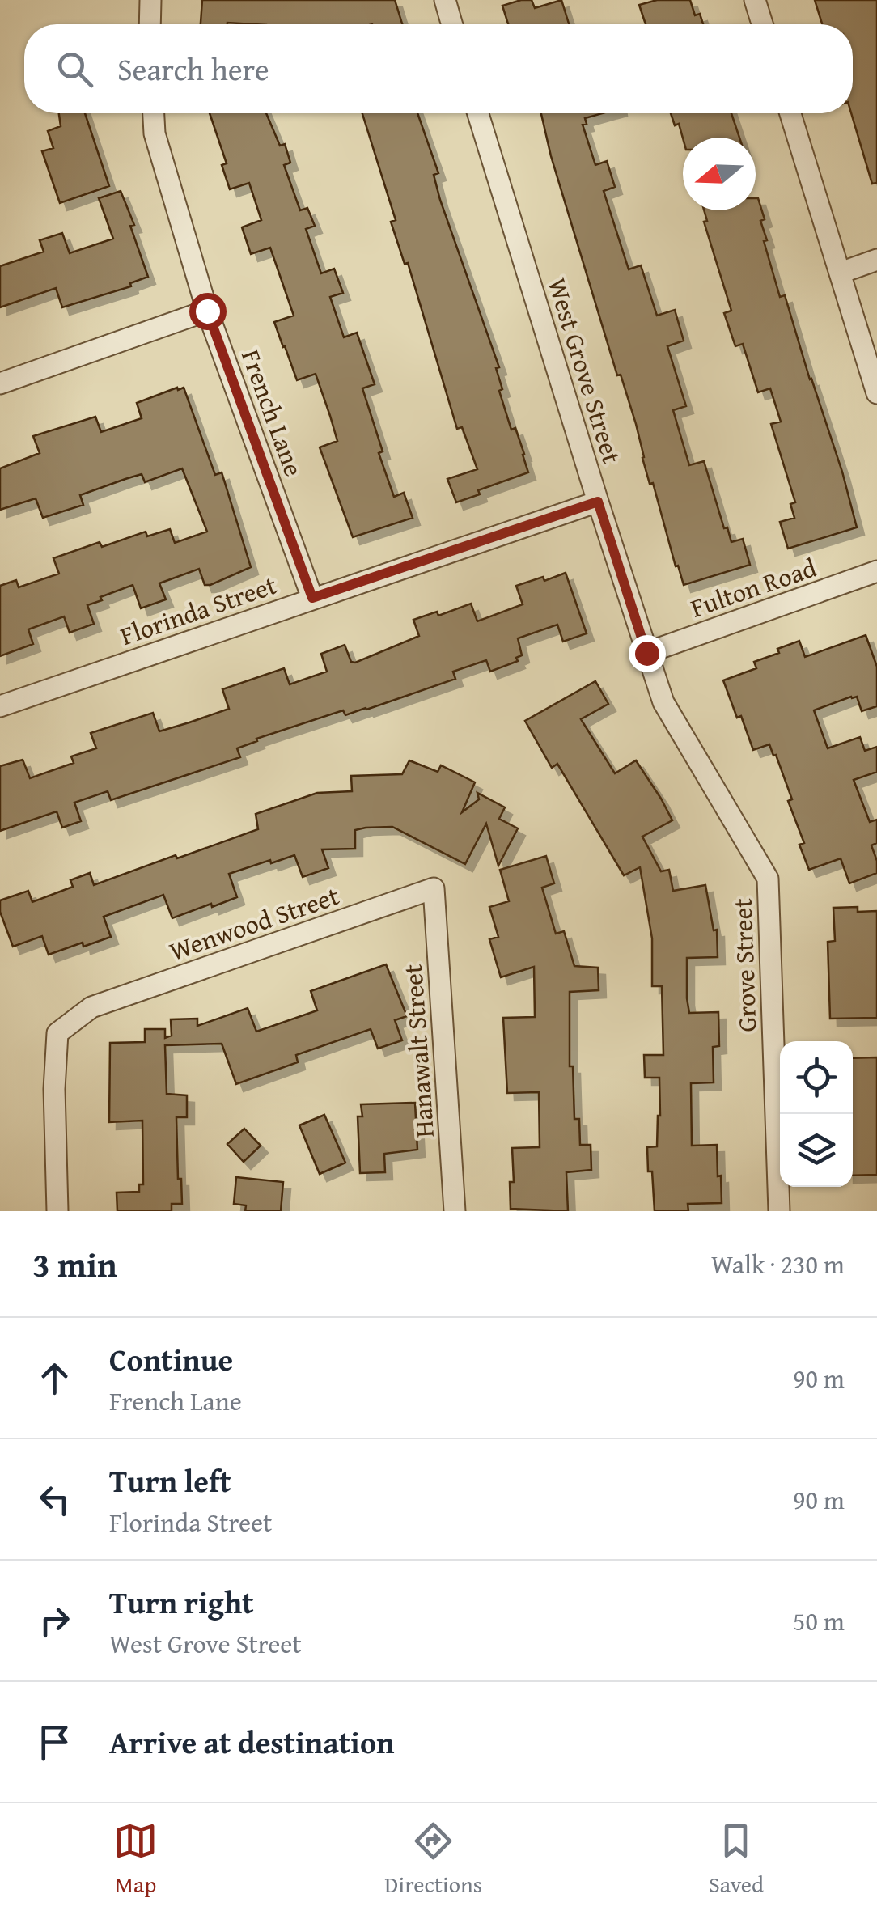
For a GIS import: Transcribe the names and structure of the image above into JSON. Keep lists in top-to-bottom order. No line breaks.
{"streets":{"street":["West Grove Street","French Lane","Fulton Road","Florinda Street","Wenwood Street","Grove Street","Hanawalt Street"]},"crossings":[["West Grove Street","Fulton Road"],["West Grove Street","Florinda Street"],["West Grove Street","Grove Street"],["French Lane","Florinda Street"],["Fulton Road","Grove Street"],["Wenwood Street","Hanawalt Street"]],"north":"left","page":{"search":"Search here","heading":["3 min","Walk · 230 m"],"list":[["Continue","French Lane","90 m"],["Turn left","Florinda Street","90 m"],["Turn right","West Grove Street","50 m"],"Arrive at destination"],"nav":["Map","Directions","Saved"]}}
